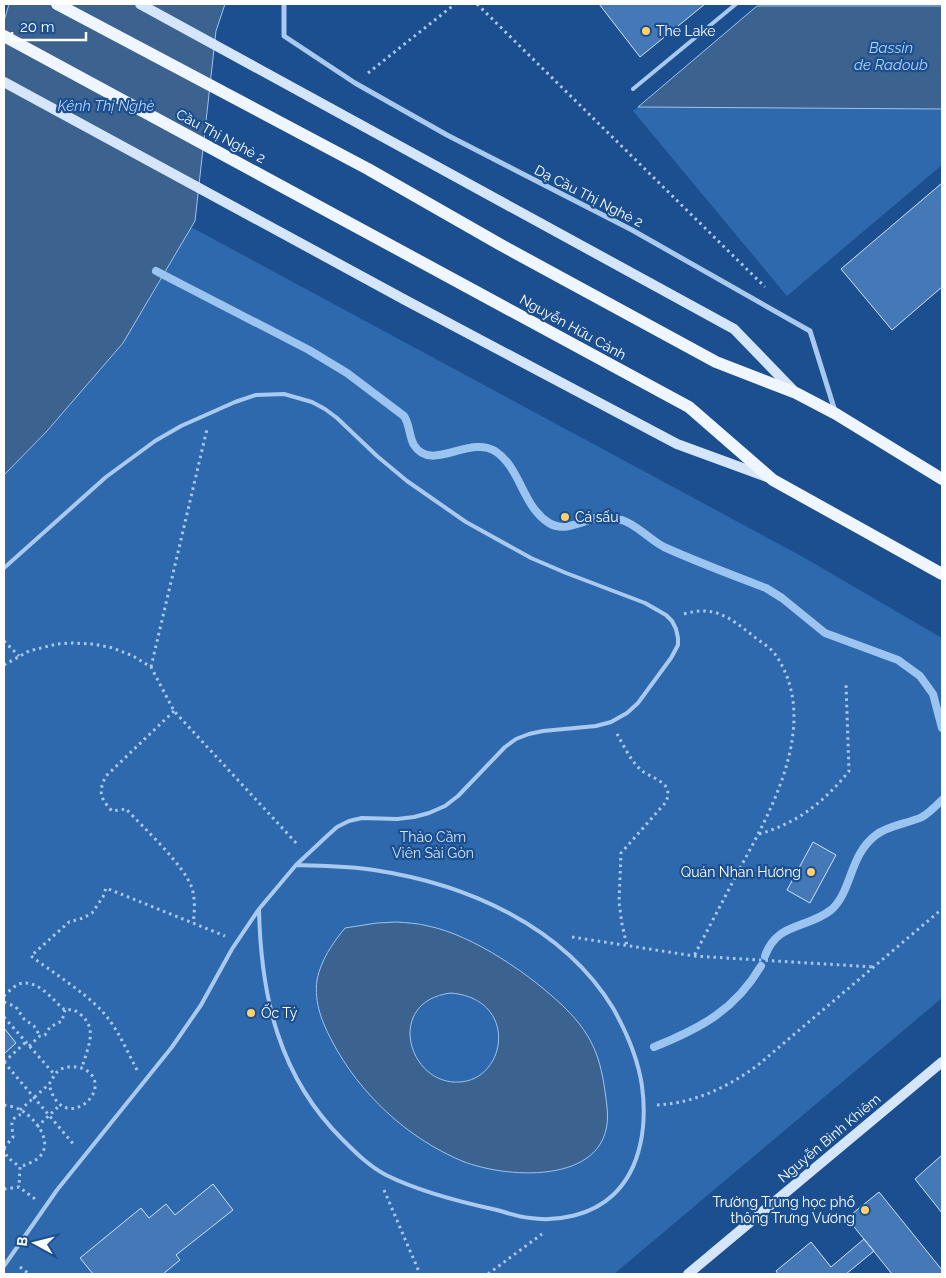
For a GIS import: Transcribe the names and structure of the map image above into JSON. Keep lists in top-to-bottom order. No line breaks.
{"streets":{"main road":["Cầu Thị Nghè 2","Nguyễn Hữu Cảnh","Nguyễn Bỉnh Khiêm"],"street":["Dạ Cầu Thị Nghè 2"]},"crossings":[["Cầu Thị Nghè 2","Nguyễn Hữu Cảnh"]],"water":["Bassin de Radoub","Kênh Thị Nghè"],"parks":["Thảo Cầm Viên Sài Gòn"],"places":["The Lake","Cá sấu","Quán Nhan Hương","Ốc Tý","Trường Trung học phổ thông Trưng Vương"],"scale_bar":"20 m","north":"left"}
